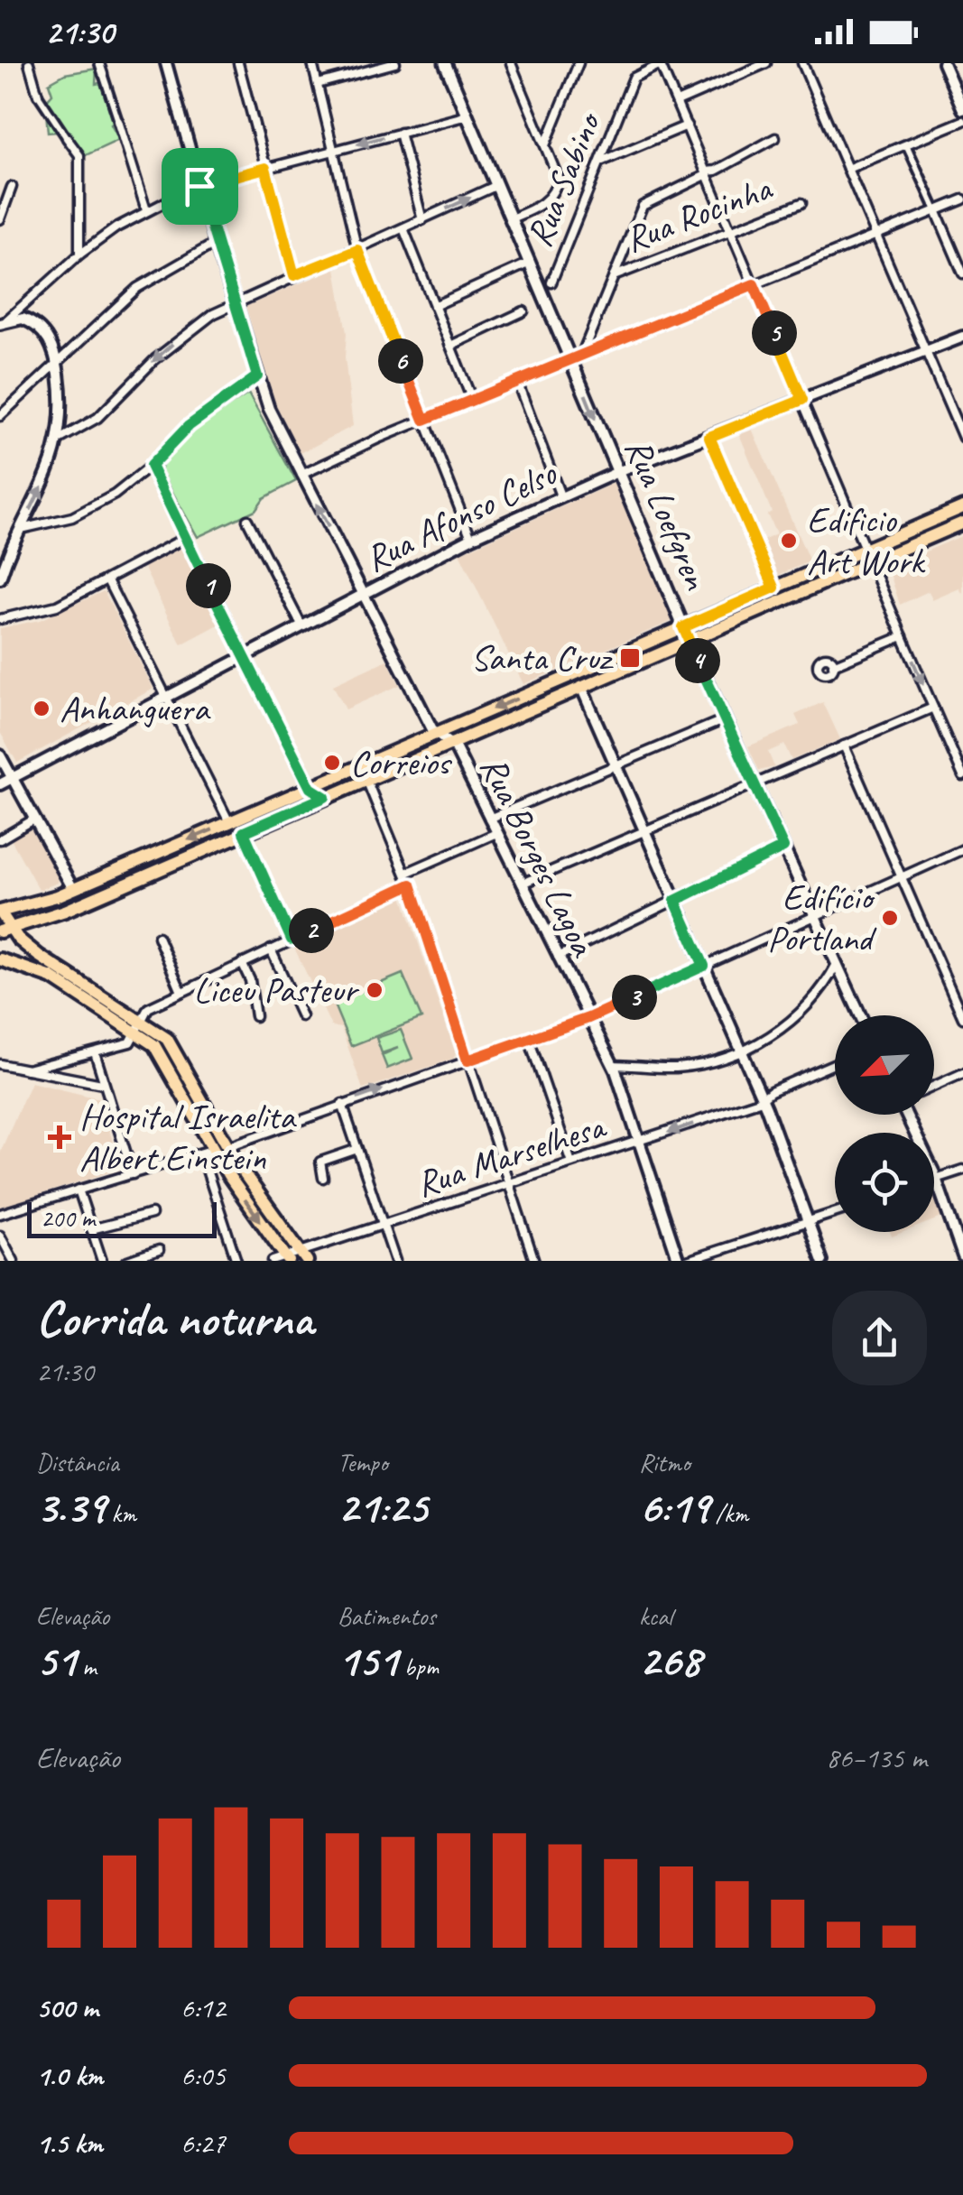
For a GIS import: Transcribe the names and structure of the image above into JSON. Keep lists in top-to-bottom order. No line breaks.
{"streets":{"main road":["Rua Loefgren"],"street":["Rua Sabino","Rua Rocinha","Rua Afonso Celso","Rua Borges Lagoa","Rua Marselhesa"]},"crossings":[["Rua Loefgren","Rua Afonso Celso"],["Rua Borges Lagoa","Rua Marselhesa"]],"places":{"other":["Edificio Art Work","Anhanguera","Correios","Edifício Portland","Liceu Pasteur"],"transit":["Santa Cruz"],"health":["Hospital Israelita Albert Einstein"]},"scale_bar":"200 m","north":"bottom left","page":{"status":"21:30","pins":["5","6","1","4","2","3"],"scale":"200 m","heading":["Corrida noturna","21:30"],"stats":[["Distância","3.39 km"],["Tempo","21:25"],["Ritmo","6:19 /km"],["Elevação","51 m"],["Batimentos","151 bpm"],["kcal","268"]],"chart":["Elevação","86–135 m"],"list":[{"name":"500 m","note":"6:12"},{"name":"1.0 km","note":"6:05"},{"name":"1.5 km","note":"6:27"}]}}
